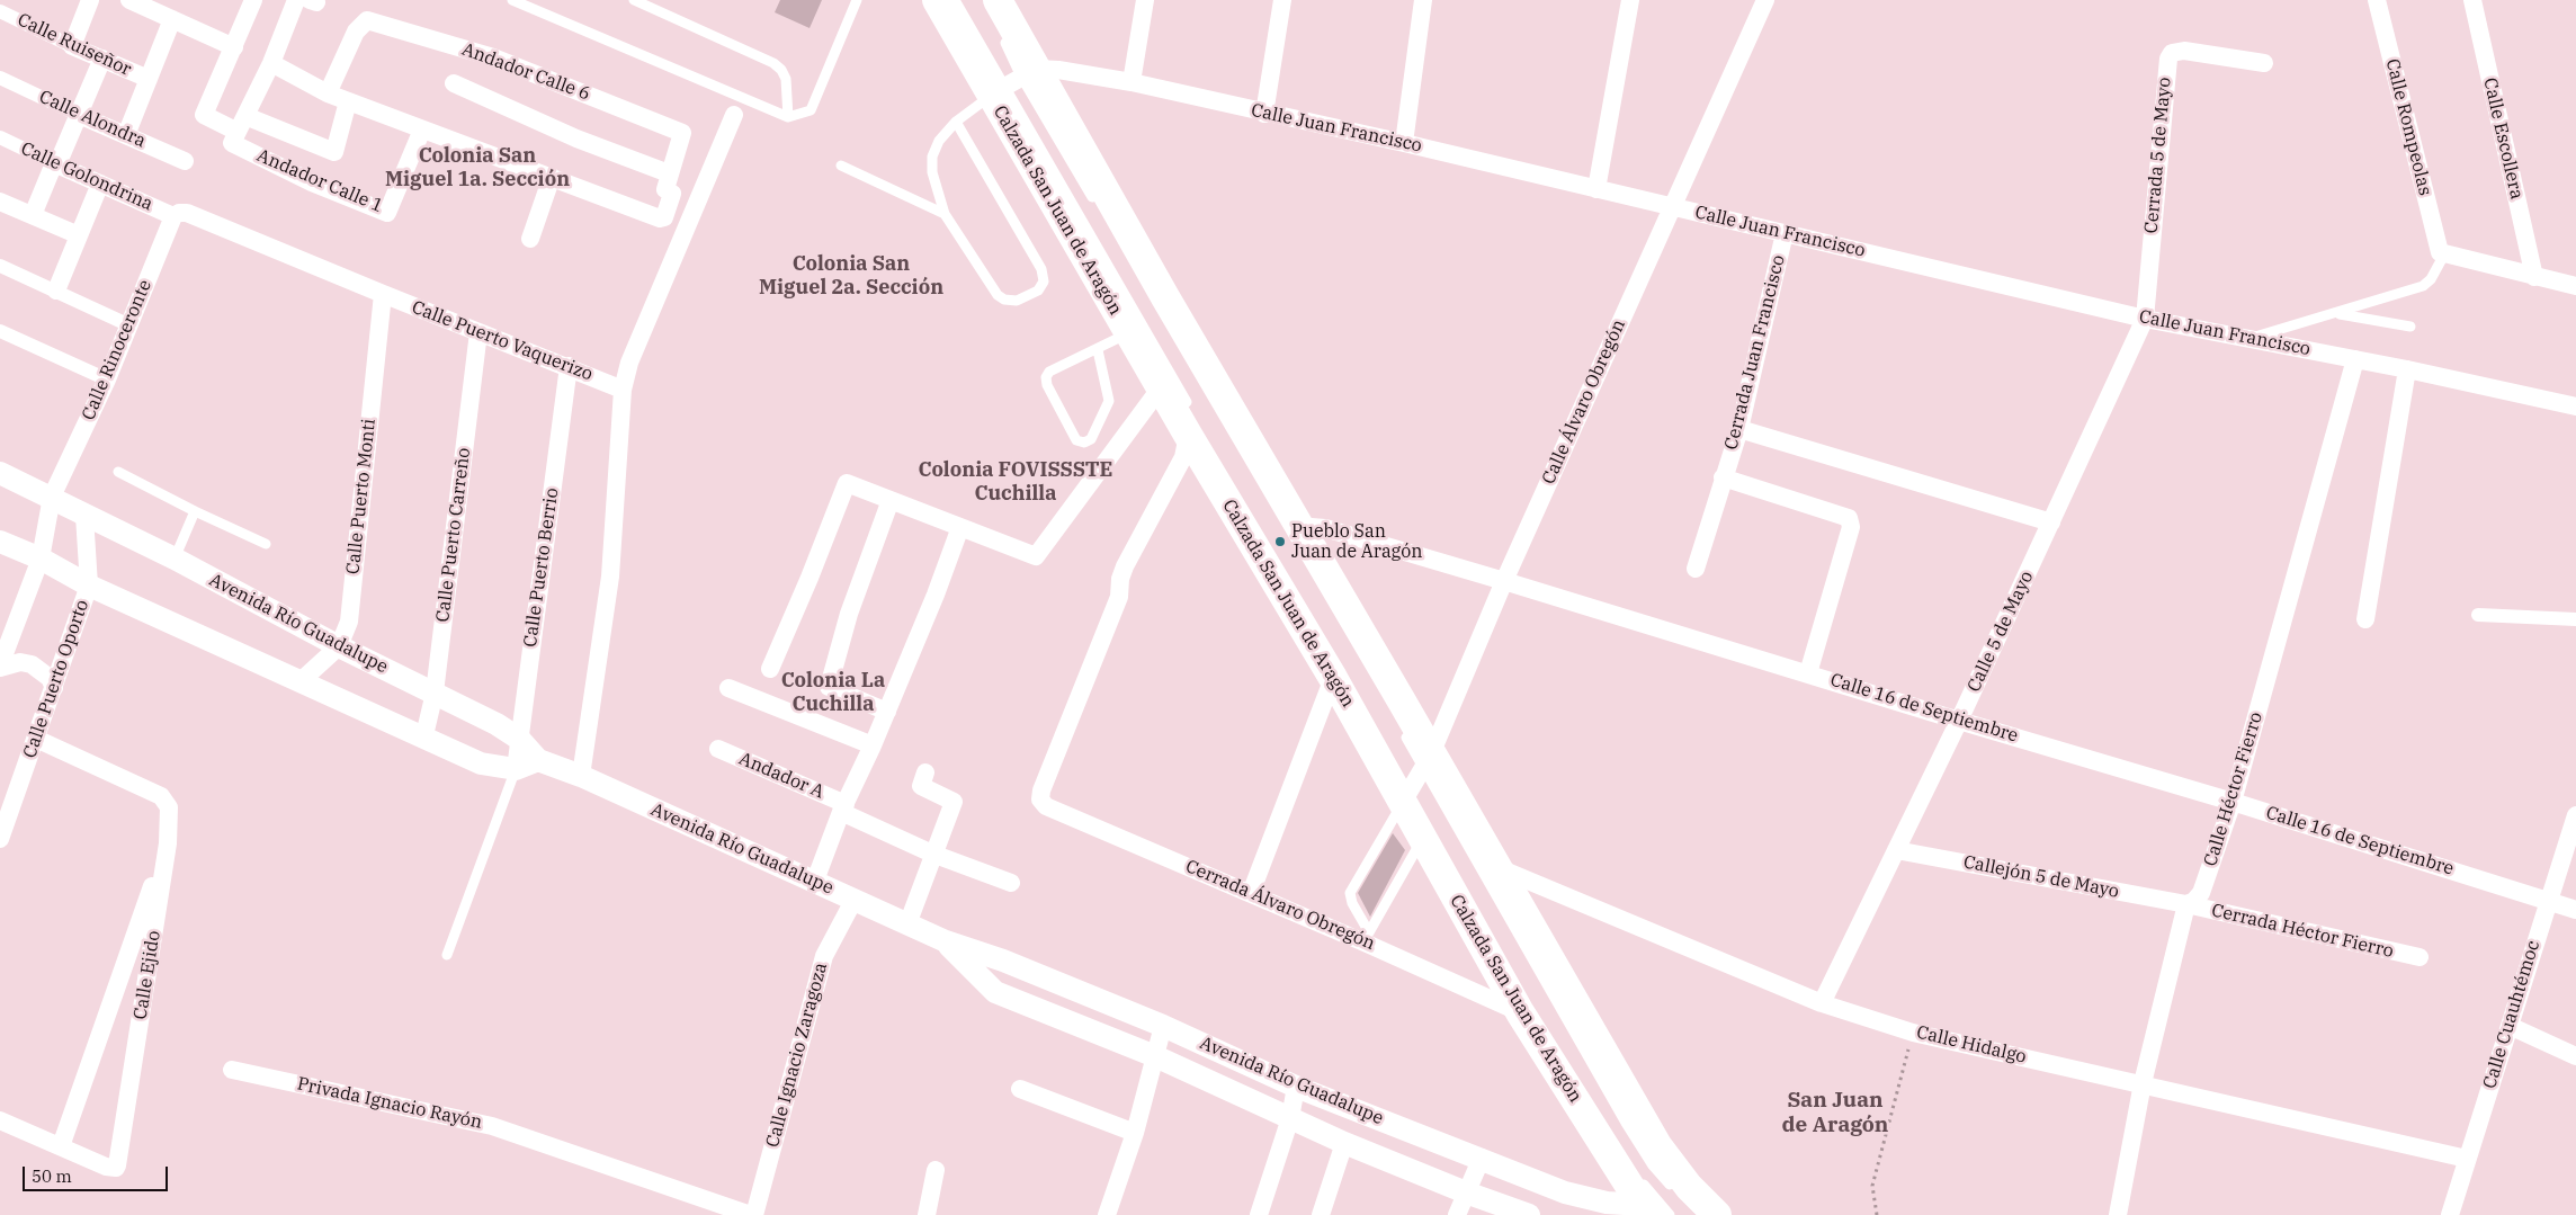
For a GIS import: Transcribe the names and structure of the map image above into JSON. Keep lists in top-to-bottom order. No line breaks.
{"streets":{"main road":["Calzada San Juan de Aragón"],"street":["Calle Ruiseñor","Andador Calle 6","Calle Alondra","Calle Rompeolas","Calle Juan Francisco","Calle Escollera","Cerrada 5 de Mayo","Calle Golondrina","Andador Calle 1","Calle Puerto Vaquerizo","Calle Rinoceronte","Cerrada Juan Francisco","Calle Álvaro Obregón","Calle Puerto Monti","Calle Puerto Carreño","Calle Puerto Berrio","Avenida Río Guadalupe","Calle 5 de Mayo","Calle Puerto Oporto","Calle 16 de Septiembre","Andador A","Calle Héctor Fierro","Callejón 5 de Mayo","Cerrada Álvaro Obregón","Cerrada Héctor Fierro","Calle Ejido","Calle Cuauhtémoc","Calle Hidalgo","Calle Ignacio Zaragoza","Privada Ignacio Rayón"]},"crossings":[["Calle Juan Francisco","Cerrada 5 de Mayo"],["Calle Juan Francisco","Cerrada Juan Francisco"],["Calle Juan Francisco","Calle Álvaro Obregón"],["Calle Juan Francisco","Calle 5 de Mayo"],["Calle Juan Francisco","Calle Héctor Fierro"],["Cerrada 5 de Mayo","Calle 5 de Mayo"],["Calle Golondrina","Calle Puerto Vaquerizo"],["Calle Golondrina","Calle Rinoceronte"],["Calle Golondrina","Calle Puerto Monti"],["Calzada San Juan de Aragón","Calle Álvaro Obregón"],["Calzada San Juan de Aragón","Avenida Río Guadalupe"],["Calzada San Juan de Aragón","Cerrada Álvaro Obregón"],["Calle Puerto Vaquerizo","Calle Puerto Monti"],["Calle Puerto Vaquerizo","Calle Puerto Carreño"],["Calle Puerto Vaquerizo","Calle Puerto Berrio"],["Calle Rinoceronte","Avenida Río Guadalupe"],["Calle Álvaro Obregón","Calle 16 de Septiembre"],["Calle Puerto Monti","Avenida Río Guadalupe"],["Calle Puerto Carreño","Avenida Río Guadalupe"],["Calle Puerto Berrio","Avenida Río Guadalupe"],["Avenida Río Guadalupe","Calle Puerto Oporto"],["Avenida Río Guadalupe","Calle Ignacio Zaragoza"],["Calle 5 de Mayo","Calle 16 de Septiembre"],["Calle 5 de Mayo","Callejón 5 de Mayo"],["Calle 5 de Mayo","Calle Hidalgo"],["Calle Puerto Oporto","Calle Ejido"],["Calle 16 de Septiembre","Calle Héctor Fierro"],["Calle 16 de Septiembre","Calle Cuauhtémoc"],["Calle Héctor Fierro","Callejón 5 de Mayo"],["Calle Héctor Fierro","Cerrada Héctor Fierro"],["Callejón 5 de Mayo","Cerrada Héctor Fierro"],["Calle Cuauhtémoc","Calle Hidalgo"],["Calle Ignacio Zaragoza","Privada Ignacio Rayón"]],"districts":["Colonia San Miguel 1a. Sección","Colonia San Miguel 2a. Sección","Colonia FOVISSSTE Cuchilla","Colonia La Cuchilla","San Juan de Aragón"],"places":["Pueblo San Juan de Aragón"],"scale_bar":"50 m"}
